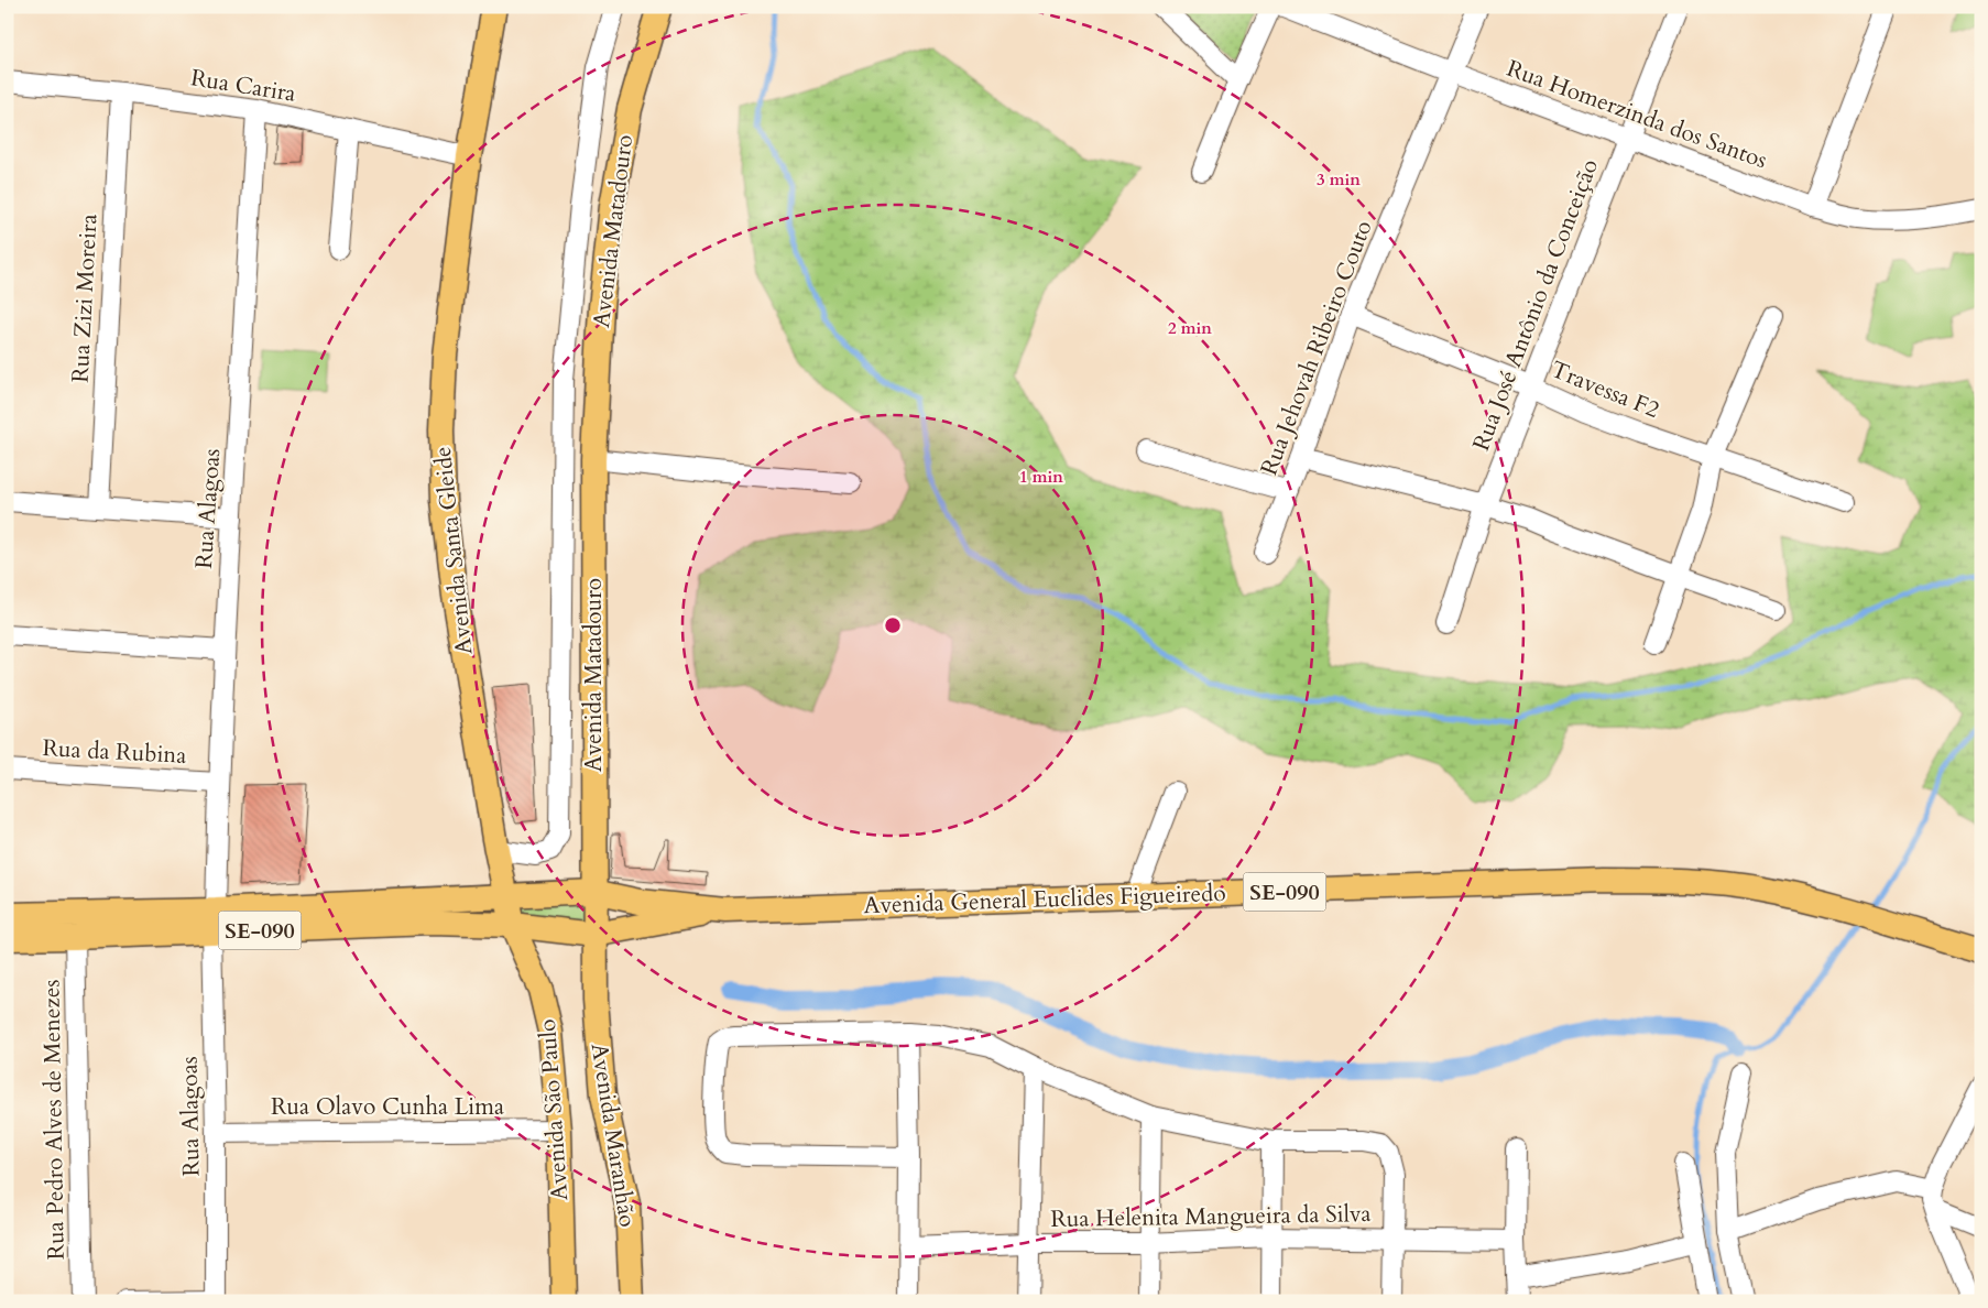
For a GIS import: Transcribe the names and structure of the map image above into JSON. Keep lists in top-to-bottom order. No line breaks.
{"streets":{"main road":["Avenida Matadouro","Avenida Santa Gleide","SE-090","Avenida General Euclides Figueiredo","Avenida São Paulo","Avenida Maranhão"],"street":["Rua Carira","Rua Homerzinda dos Santos","Rua Zizi Moreira","Rua José Antônio da Conceição","Rua Jehovah Ribeiro Couto","Travessa F2","Rua Alagoas","Rua da Rubina","Rua Olavo Cunha Lima","Rua Pedro Alves de Menezes","Rua Helenita Mangueira da Silva"]},"crossings":[["Rua Carira","Rua Zizi Moreira"],["Rua Carira","Rua Alagoas"],["Rua Carira","Avenida Santa Gleide"],["Rua Homerzinda dos Santos","Rua José Antônio da Conceição"],["Rua Homerzinda dos Santos","Rua Jehovah Ribeiro Couto"],["Avenida Matadouro","SE-090"],["Avenida Matadouro","Avenida General Euclides Figueiredo"],["Avenida Matadouro","Avenida Maranhão"],["Rua José Antônio da Conceição","Travessa F2"],["Rua Jehovah Ribeiro Couto","Travessa F2"],["Rua Alagoas","Rua da Rubina"],["Rua Alagoas","SE-090"],["Rua Alagoas","Rua Olavo Cunha Lima"],["Avenida Santa Gleide","SE-090"],["Avenida Santa Gleide","Avenida São Paulo"],["SE-090","Avenida General Euclides Figueiredo"],["SE-090","Avenida São Paulo"],["SE-090","Rua Pedro Alves de Menezes"],["SE-090","Avenida Maranhão"],["Avenida General Euclides Figueiredo","Avenida Maranhão"],["Rua Olavo Cunha Lima","Avenida São Paulo"]],"rings":["3 min","2 min","1 min"]}
